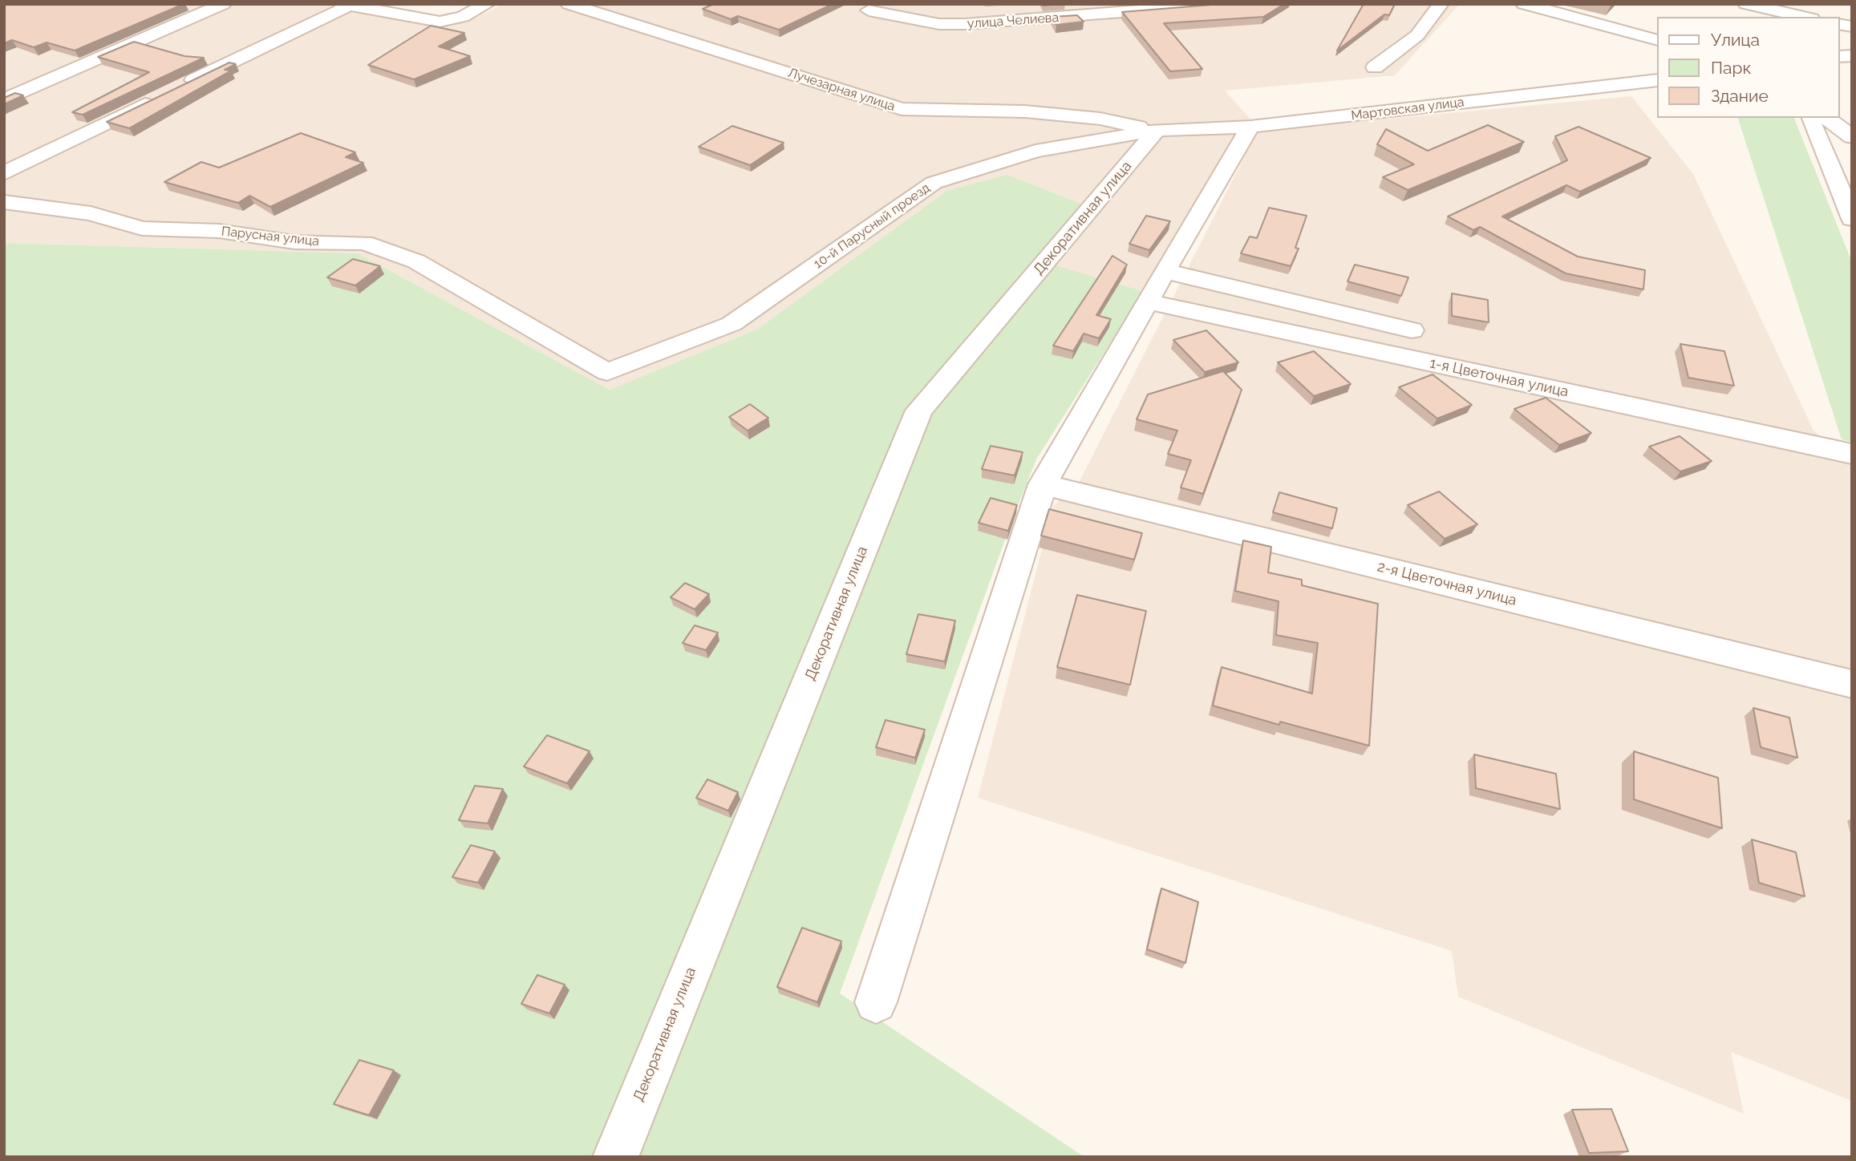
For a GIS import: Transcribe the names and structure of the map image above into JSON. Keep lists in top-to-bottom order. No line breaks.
{"streets":{"street":["улица Челиева","Лучезарная улица","Мартовская улица","Декоративная улица","10-й Парусный проезд","Парусная улица","1-я Цветочная улица","2-я Цветочная улица"]},"crossings":[["Лучезарная улица","Мартовская улица"],["Лучезарная улица","Декоративная улица"],["Лучезарная улица","10-й Парусный проезд"],["Мартовская улица","Декоративная улица"],["Мартовская улица","10-й Парусный проезд"],["Декоративная улица","10-й Парусный проезд"],["10-й Парусный проезд","Парусная улица"]],"legend":["Улица","Парк","Здание"]}
